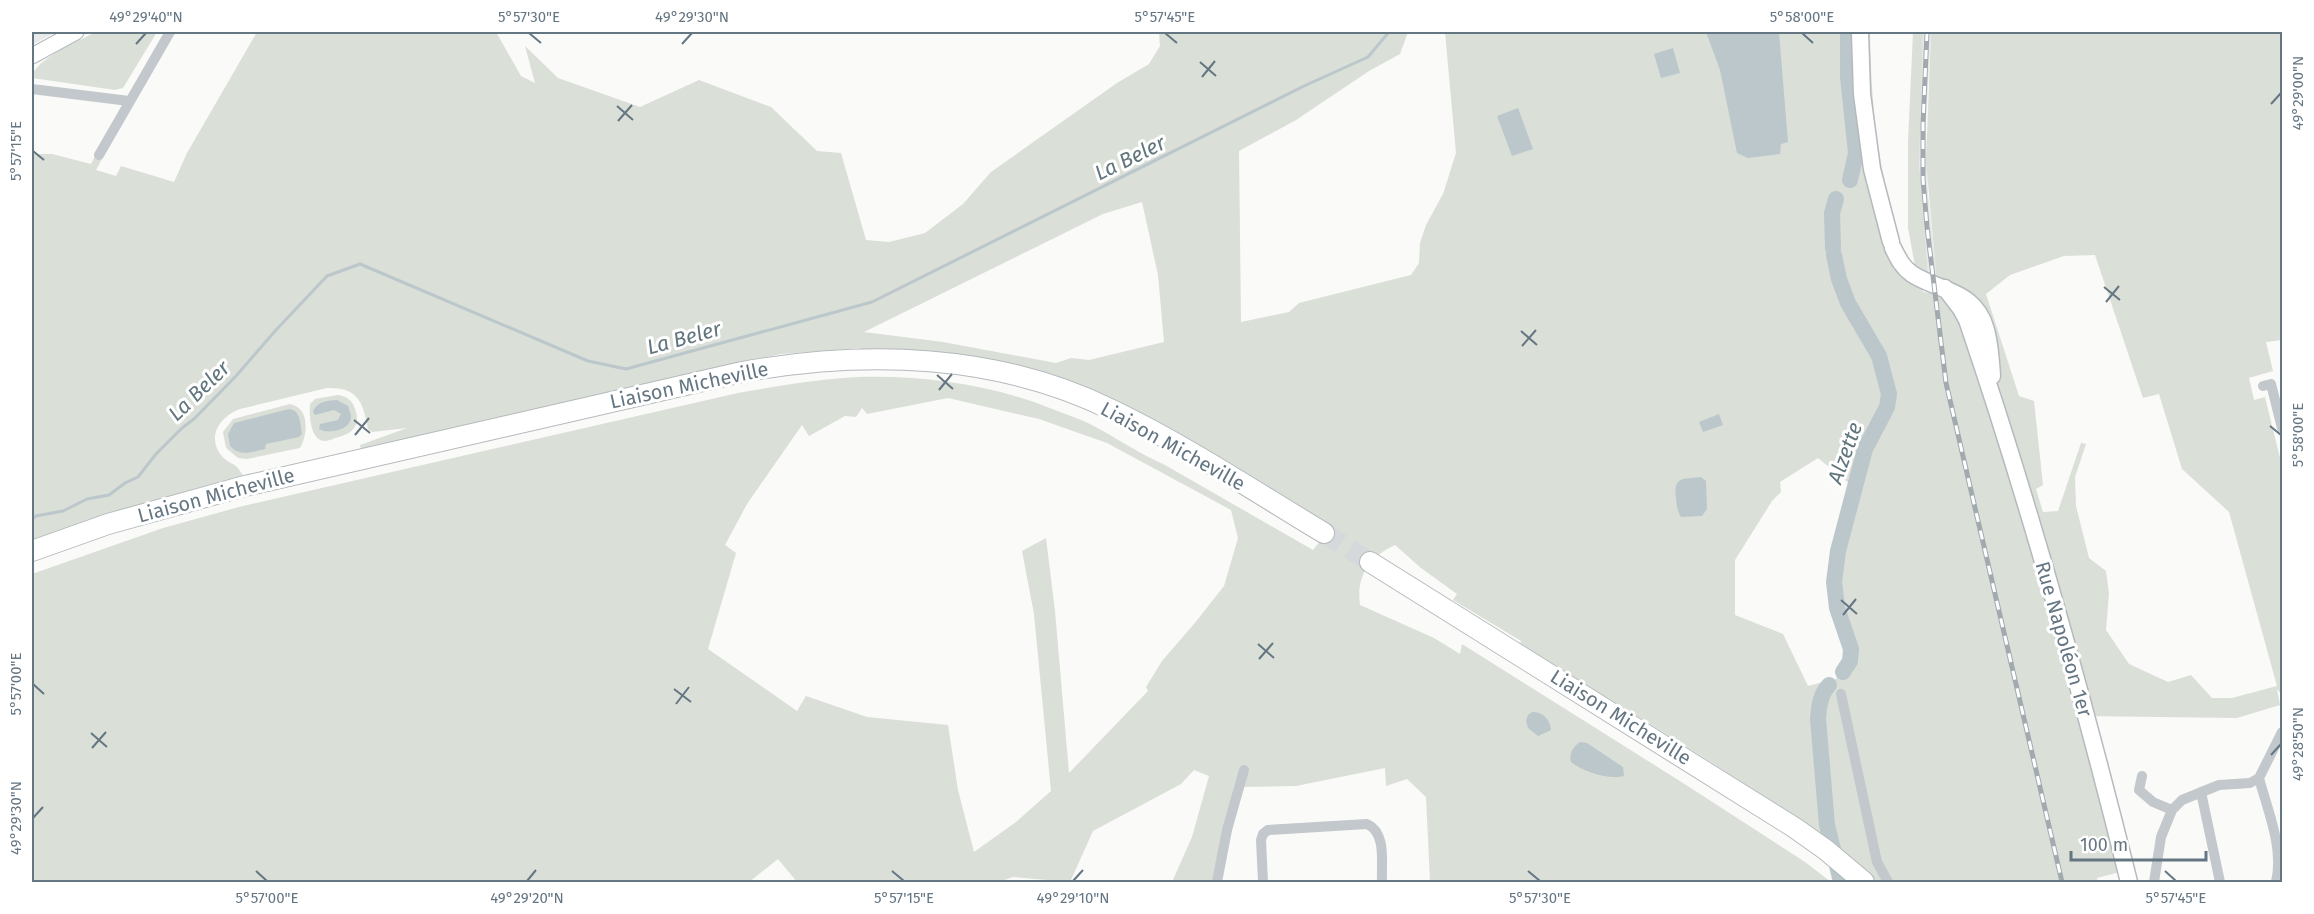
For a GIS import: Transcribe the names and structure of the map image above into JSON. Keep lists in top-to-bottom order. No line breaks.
{"streets":{"highway":["Liaison Micheville"],"main road":["Rue Napoléon 1er"]},"water":["La Beler","Alzette"],"scale_bar":"100 m","coordinates":["49°29'40\"N","5°57'30\"E","49°29'30\"N","5°57'45\"E","5°58'00\"E","49°29'00\"N","5°57'15\"E","5°57'00\"E","49°28'50\"N","49°29'20\"N","49°29'10\"N"]}
